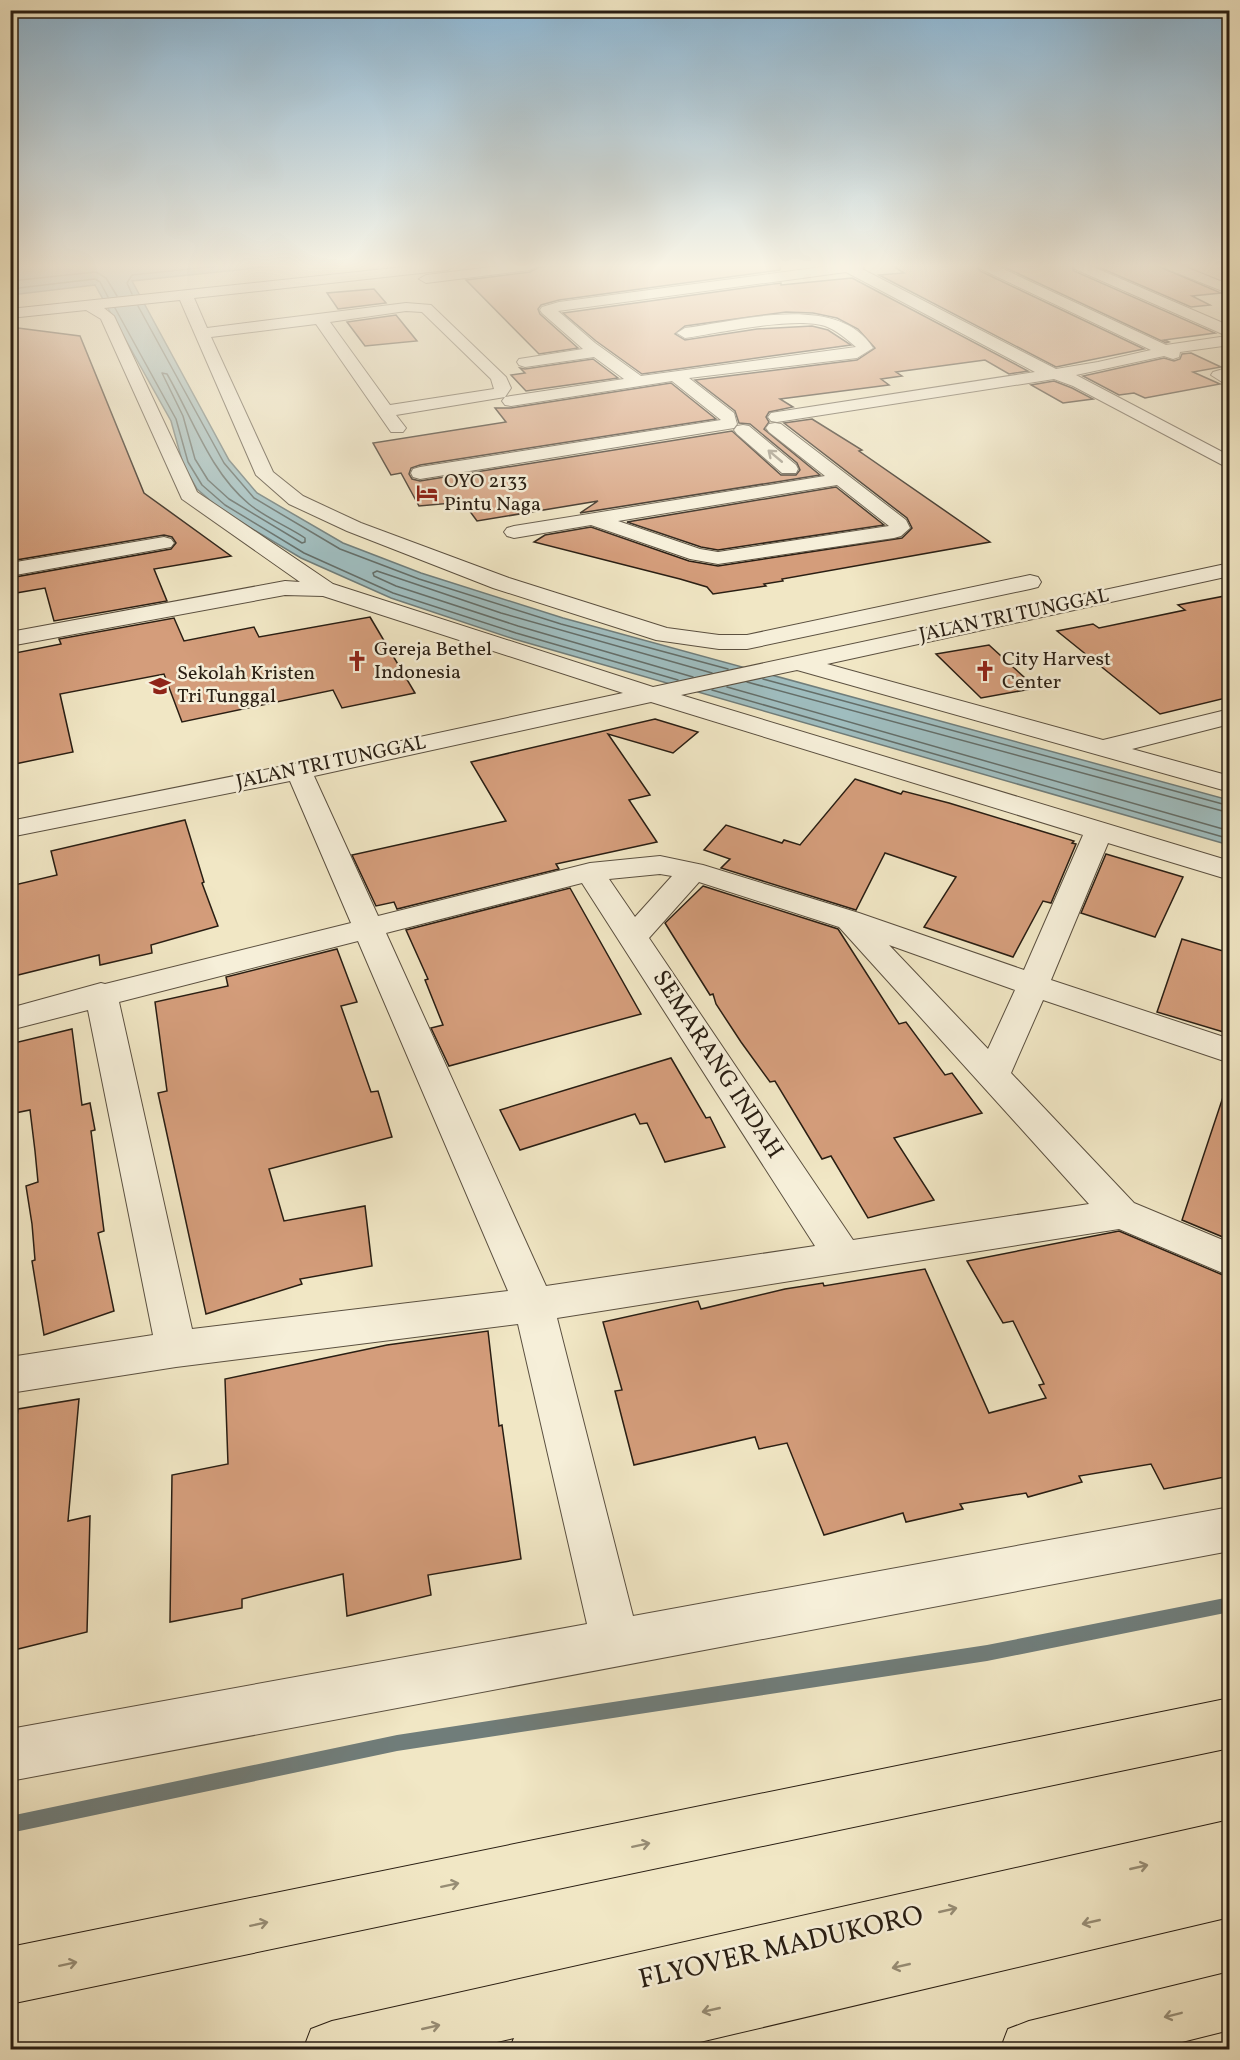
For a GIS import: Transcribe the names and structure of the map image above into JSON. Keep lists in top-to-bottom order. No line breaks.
{"streets":{"highway":["FLYOVER MADUKORO"],"street":["JALAN TRI TUNGGAL","SEMARANG INDAH"]},"places":{"hotel":["OYO 2133 Pintu Naga"],"church":["Gereja Bethel Indonesia","City Harvest Center"],"school or university":["Sekolah Kristen Tri Tunggal"]}}
